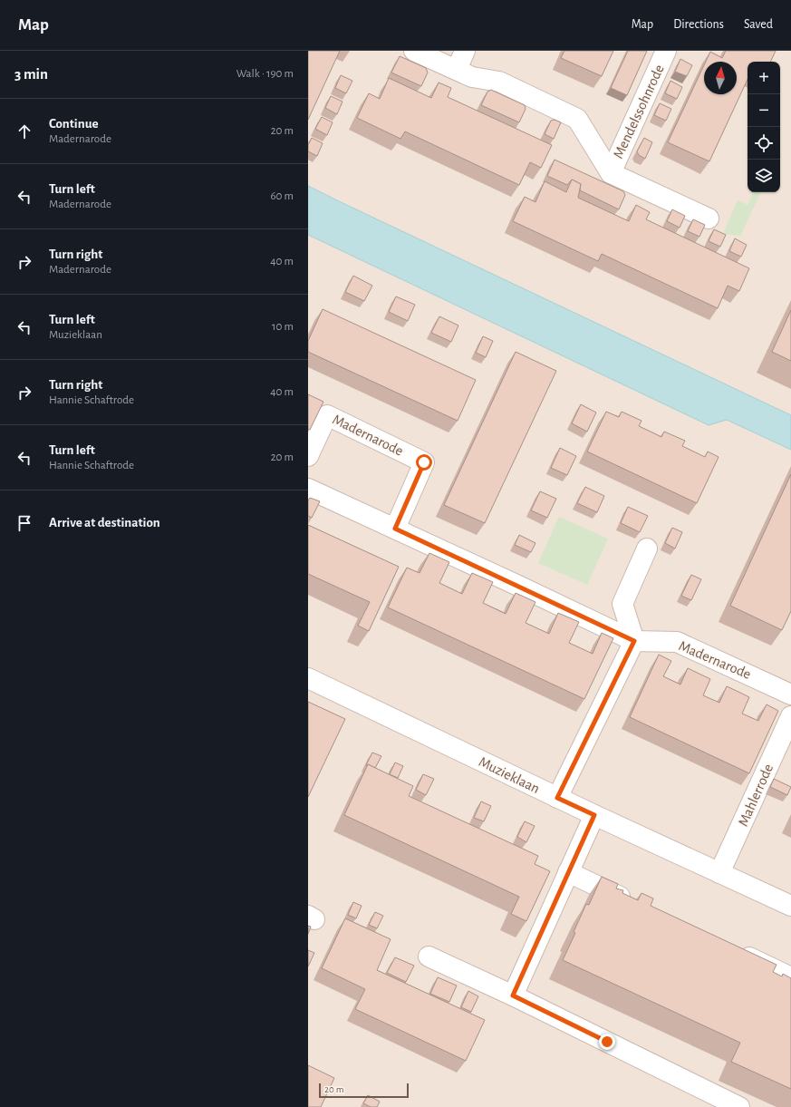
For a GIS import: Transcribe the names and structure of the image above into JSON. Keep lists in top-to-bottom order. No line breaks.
{"streets":{"street":["Mendelssohnrode","Madernarode","Muzieklaan","Mahlerrode"]},"crossings":[["Muzieklaan","Mahlerrode"]],"scale_bar":"20 m","north":"top","page":{"header":"Map","nav":["Map","Directions","Saved"],"heading":["3 min","Walk · 190 m"],"map_buttons":["+","−"],"list":[["Continue","Madernarode","20 m"],["Turn left","Madernarode","60 m"],["Turn right","Madernarode","40 m"],["Turn left","Muzieklaan","10 m"],["Turn right","Hannie Schaftrode","40 m"],["Turn left","Hannie Schaftrode","20 m"],"Arrive at destination"],"scale":"20 m"}}
